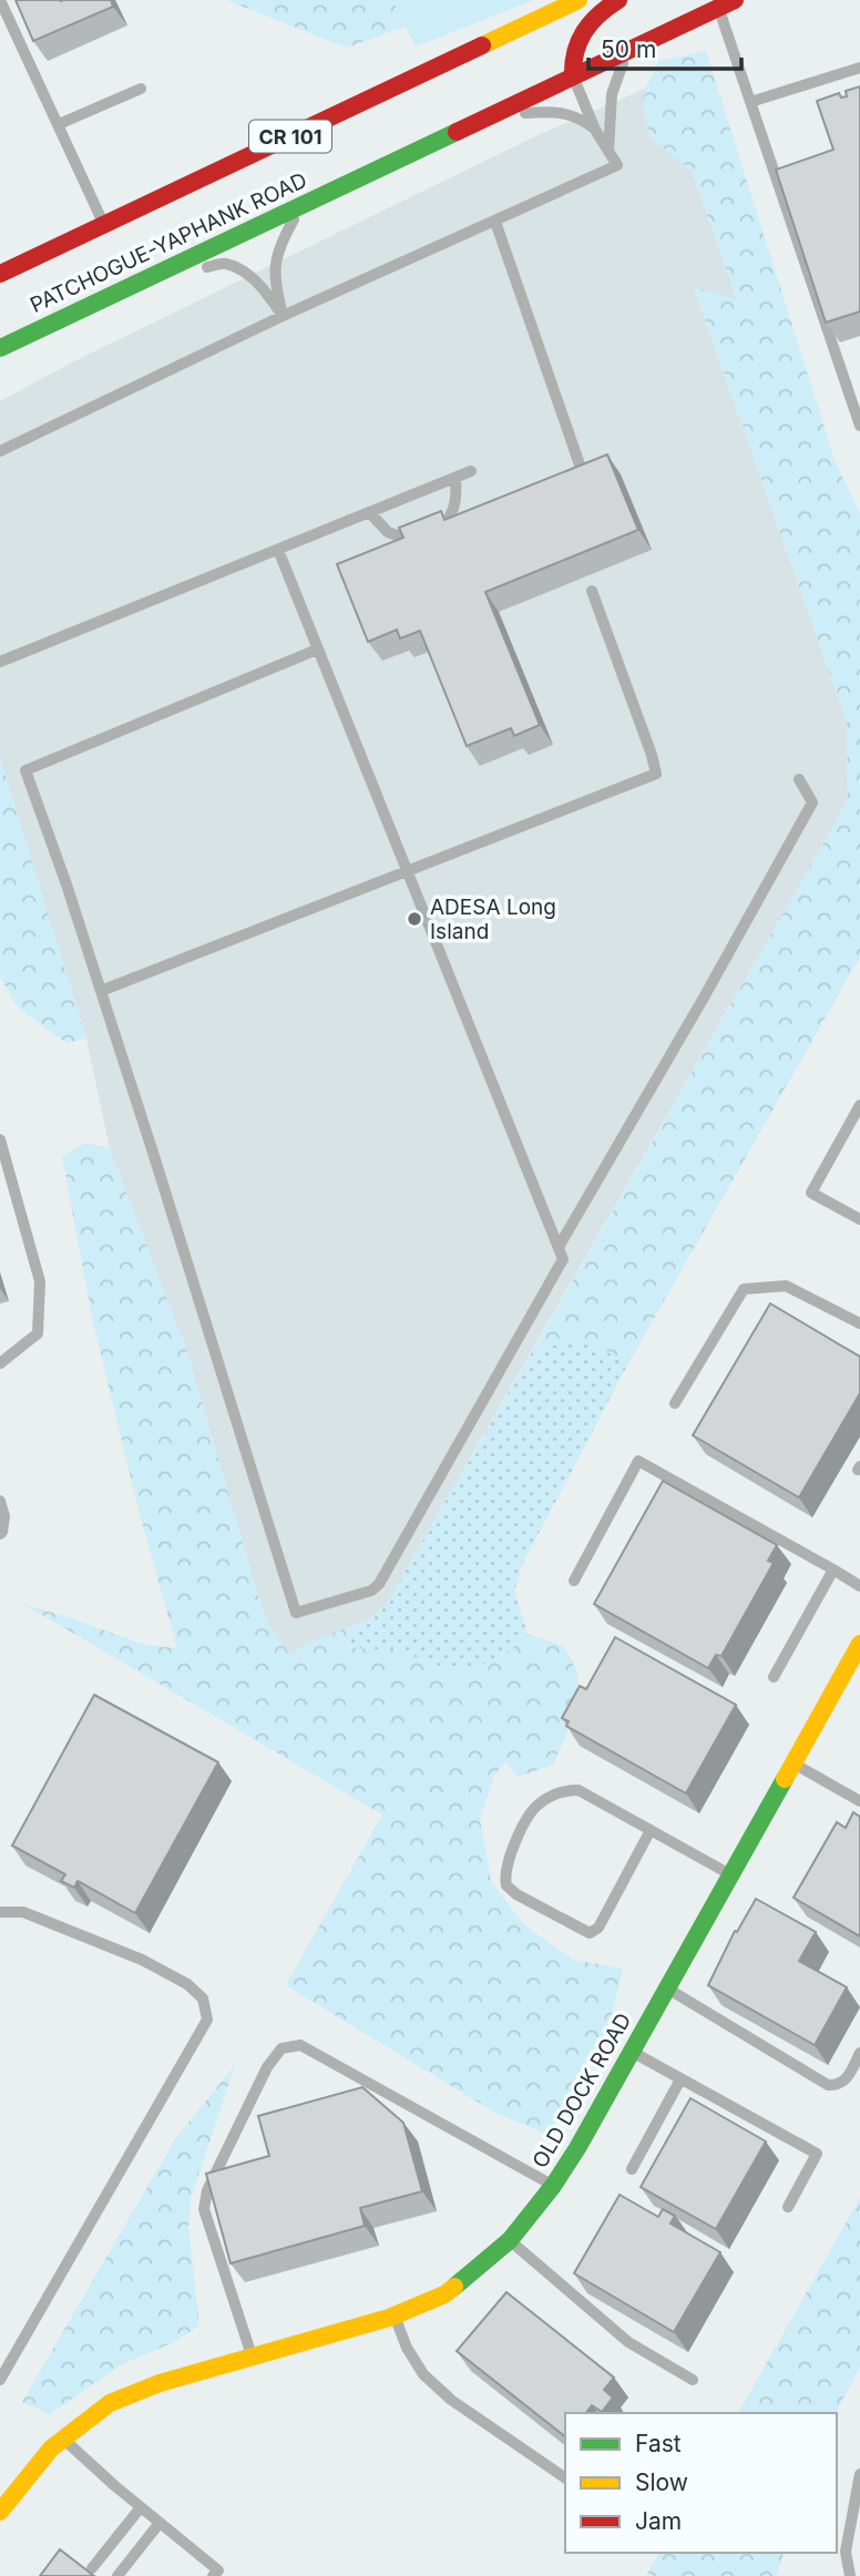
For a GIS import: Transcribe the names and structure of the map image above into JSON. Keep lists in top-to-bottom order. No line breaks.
{"streets":{"main road":["CR 101","PATCHOGUE-YAPHANK ROAD","OLD DOCK ROAD"]},"places":["ADESA Long Island"],"legend":["Fast","Slow","Jam"],"scale_bar":"50 m"}
